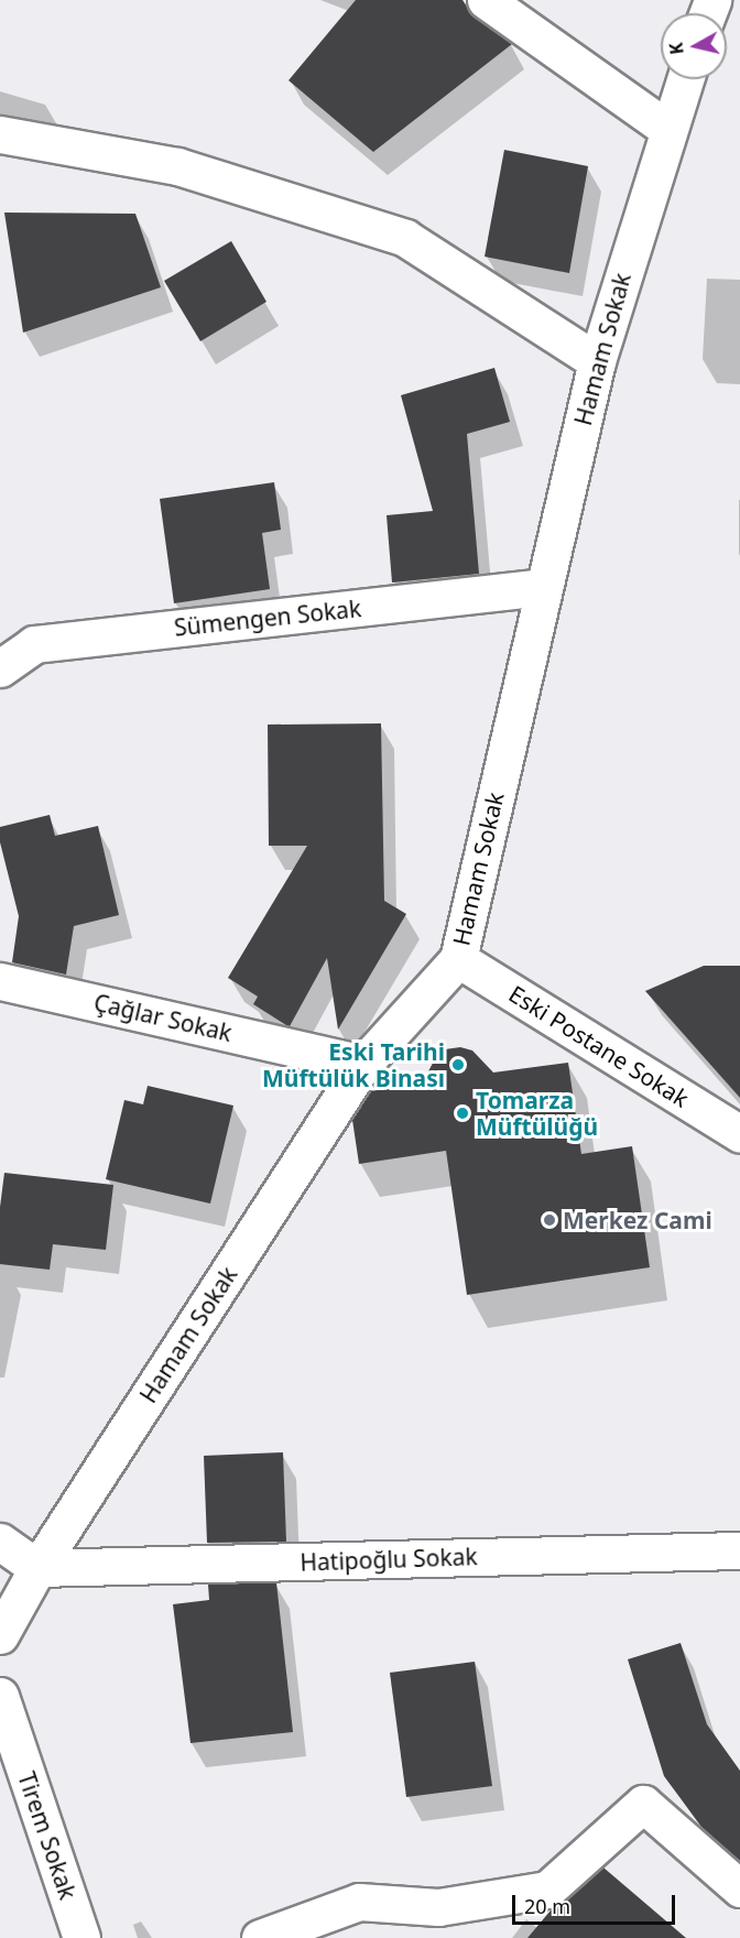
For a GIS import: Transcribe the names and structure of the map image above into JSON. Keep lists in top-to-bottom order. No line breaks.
{"streets":{"street":["Hamam Sokak","Sümengen Sokak","Çağlar Sokak","Eski Postane Sokak","Hatipoğlu Sokak","Tirem Sokak"]},"crossings":[["Hamam Sokak","Sümengen Sokak"],["Hamam Sokak","Çağlar Sokak"],["Hamam Sokak","Eski Postane Sokak"],["Hamam Sokak","Hatipoğlu Sokak"]],"places":["Eski Tarihi Müftülük Binası","Tomarza Müftülüğü","Merkez Cami"],"scale_bar":"20 m","north":"left"}
